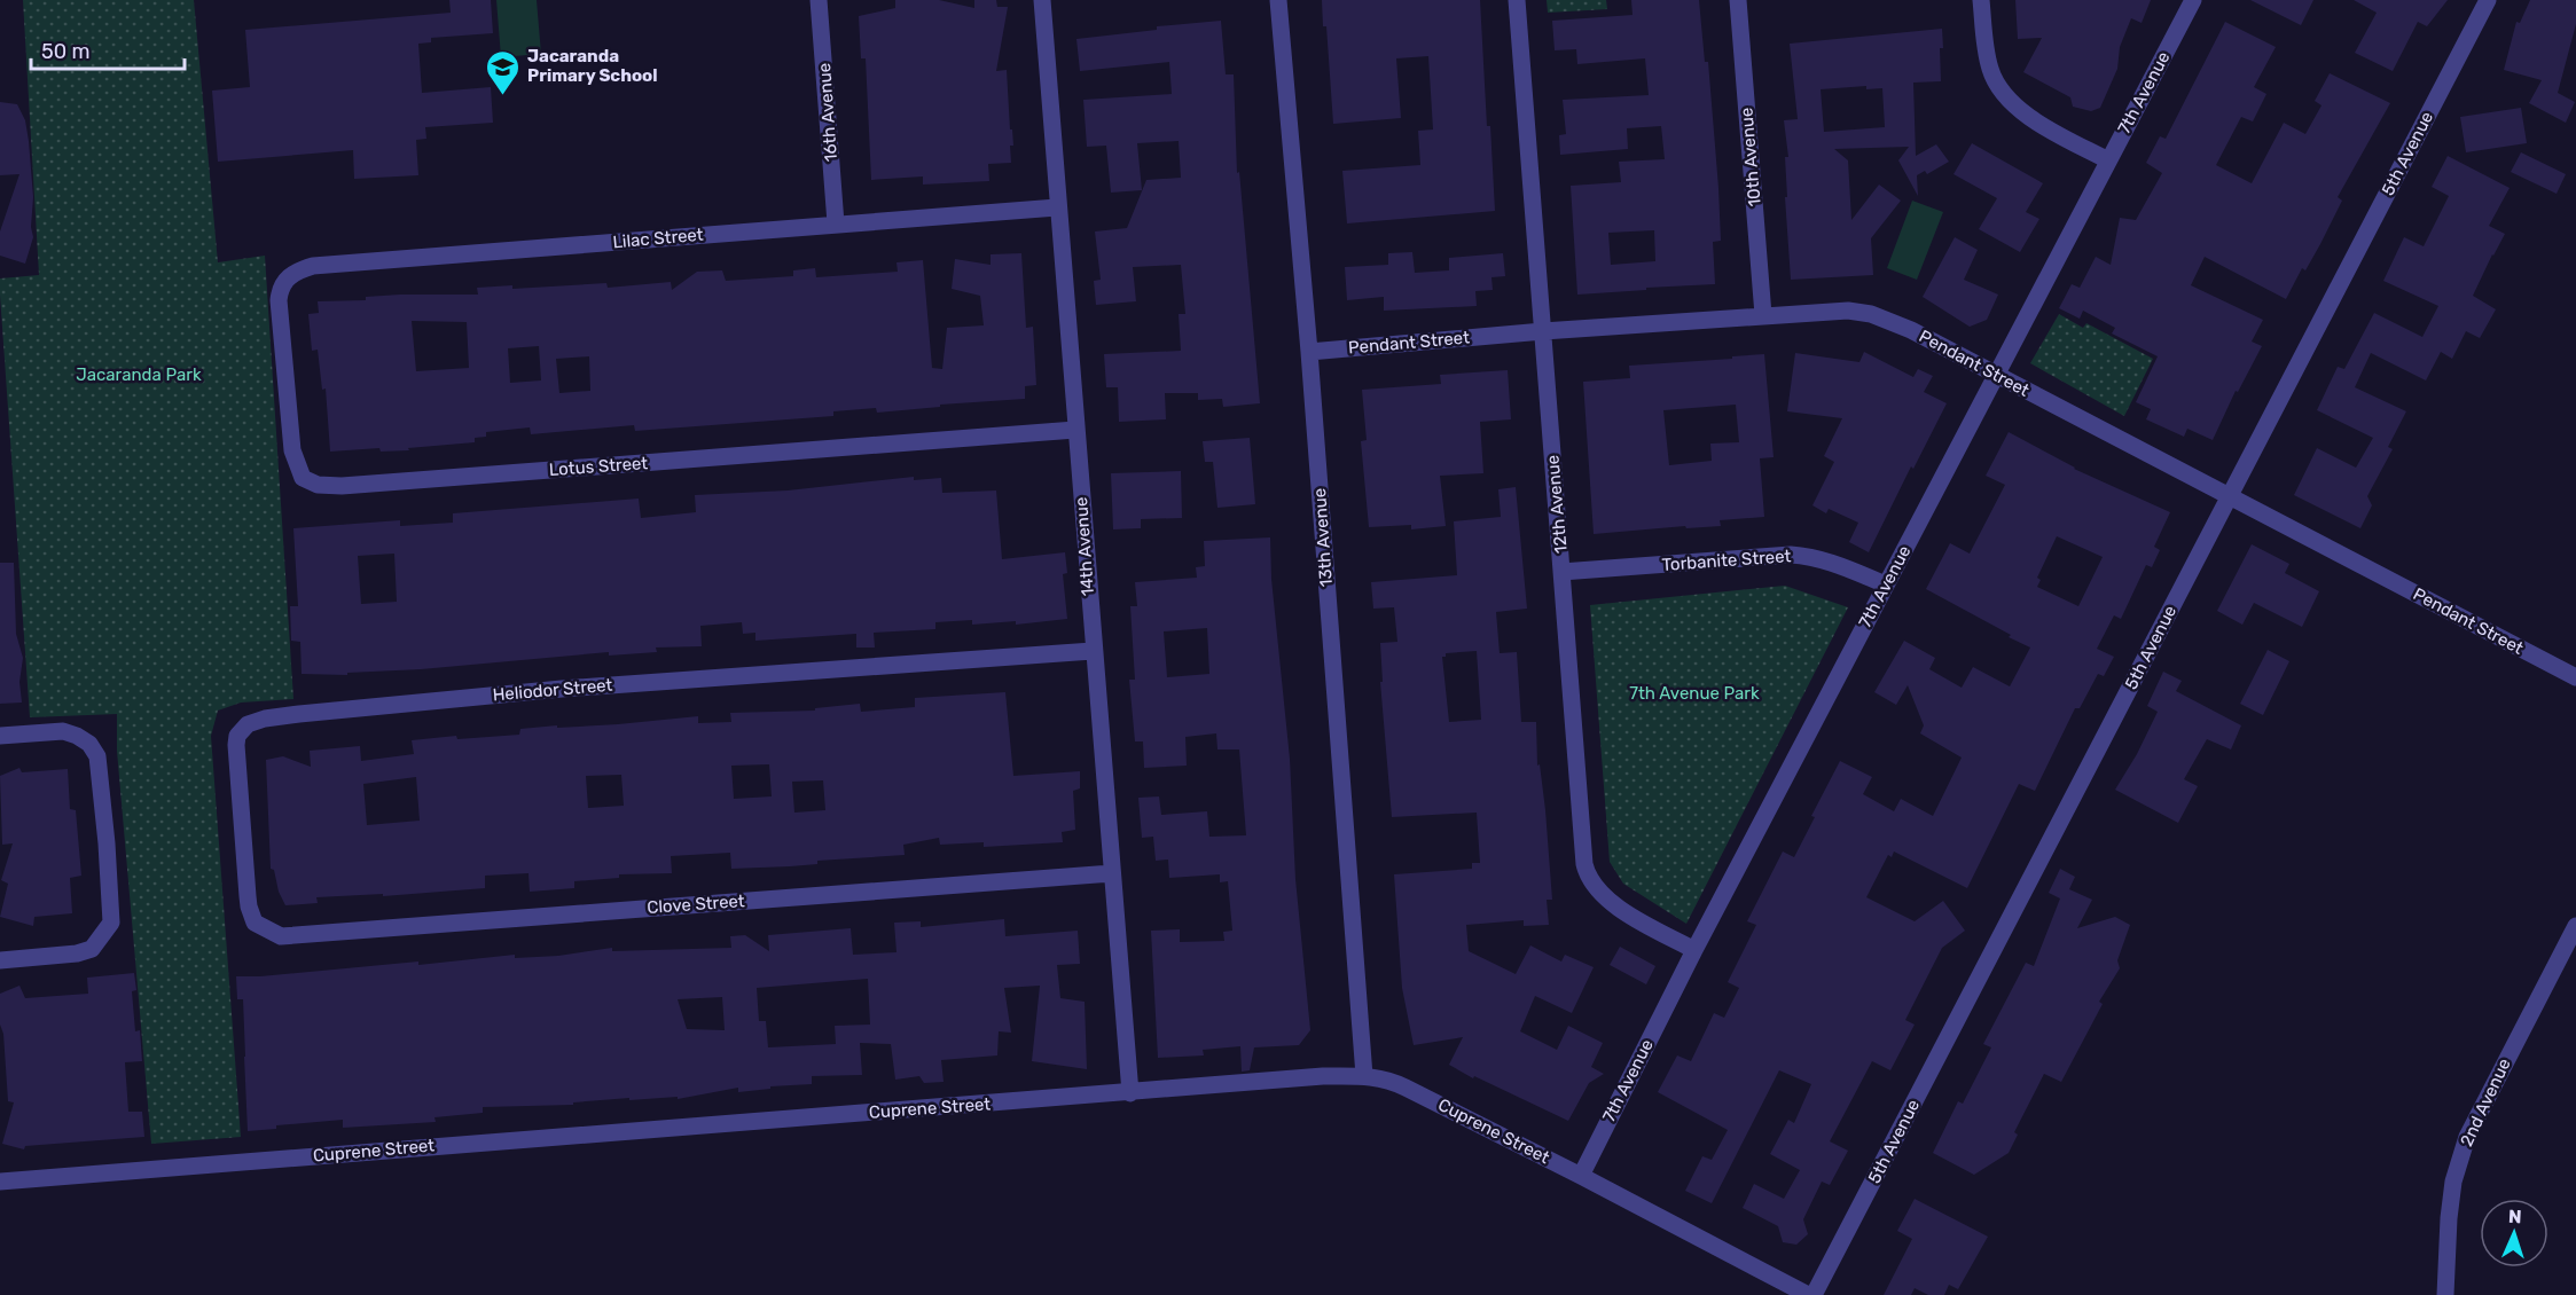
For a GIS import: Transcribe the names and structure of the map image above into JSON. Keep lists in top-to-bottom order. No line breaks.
{"streets":{"street":["7th Avenue","16th Avenue","5th Avenue","10th Avenue","Lilac Street","Pendant Street","Lotus Street","12th Avenue","13th Avenue","14th Avenue","Torbanite Street","Heliodor Street","Clove Street","2nd Avenue","Cuprene Street"]},"crossings":[["7th Avenue","Pendant Street"],["7th Avenue","12th Avenue"],["7th Avenue","Torbanite Street"],["7th Avenue","Cuprene Street"],["16th Avenue","Lilac Street"],["5th Avenue","Pendant Street"],["10th Avenue","Pendant Street"],["Lilac Street","Lotus Street"],["Lilac Street","14th Avenue"],["Pendant Street","12th Avenue"],["Pendant Street","13th Avenue"],["Lotus Street","14th Avenue"],["12th Avenue","Torbanite Street"],["13th Avenue","Cuprene Street"],["14th Avenue","Heliodor Street"],["14th Avenue","Clove Street"],["14th Avenue","Cuprene Street"],["Heliodor Street","Clove Street"]],"parks":["Jacaranda Park","7th Avenue Park"],"places":{"school or university":["Jacaranda Primary School"]},"scale_bar":"50 m","north":"top"}
